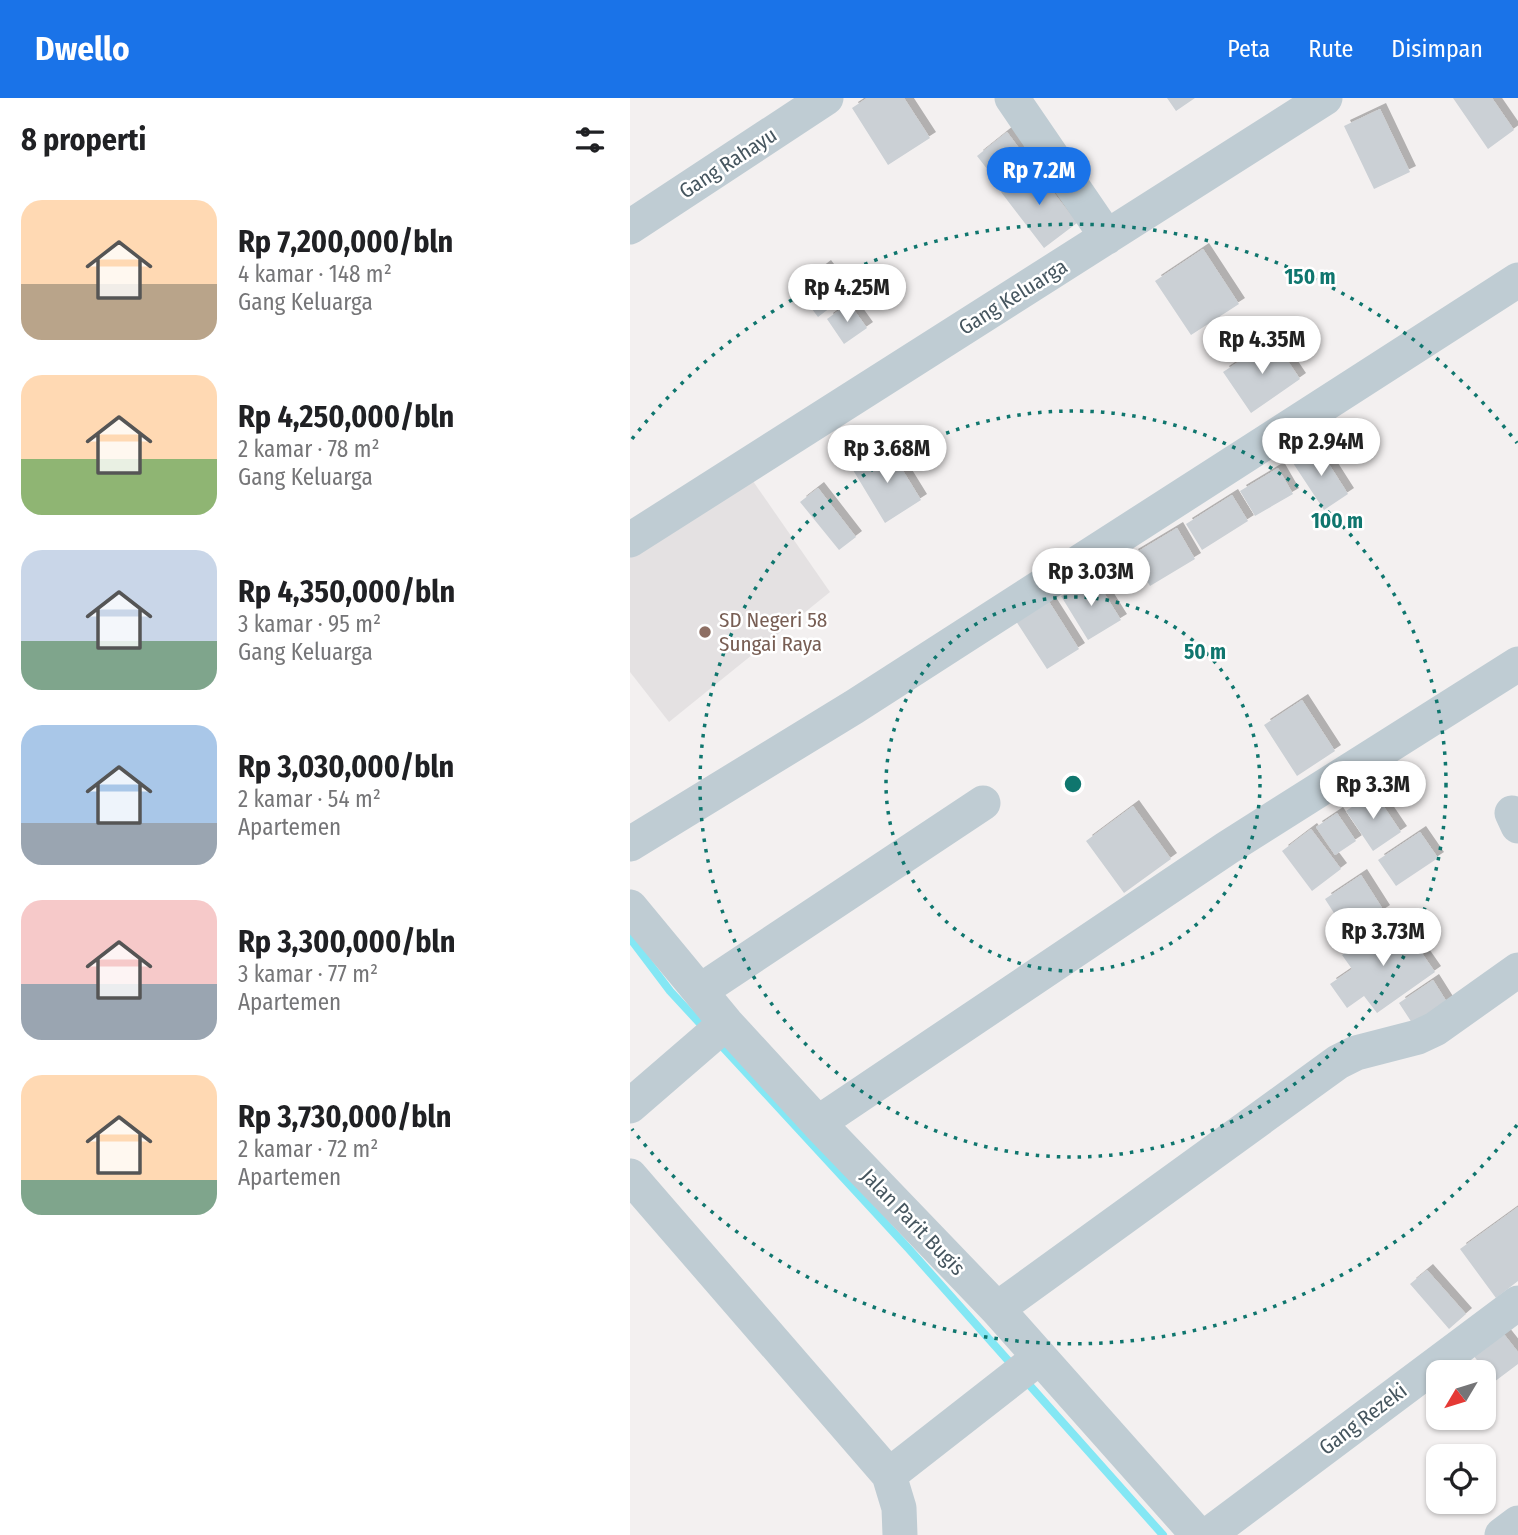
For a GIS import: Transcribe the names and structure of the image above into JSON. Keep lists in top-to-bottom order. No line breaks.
{"streets":{"street":["Gang Rahayu","Gang Keluarga","Jalan Parit Bugis","Gang Rezeki"]},"crossings":[["Jalan Parit Bugis","Gang Rezeki"]],"places":["SD Negeri 58 Sungai Raya"],"north":"bottom left","page":{"header":"Dwello","nav":["Peta","Rute","Disimpan"],"heading":"8 properti","price":["Rp 7.2M","Rp 4.25M","Rp 4.35M","Rp 2.94M","Rp 3.68M","Rp 3.03M","Rp 3.3M","Rp 3.73M"],"list":[{"name":"Rp 7,200,000/bln","note":"4 kamar · 148 m² · Gang Keluarga"},{"name":"Rp 4,250,000/bln","note":"2 kamar · 78 m² · Gang Keluarga"},{"name":"Rp 4,350,000/bln","note":"3 kamar · 95 m² · Gang Keluarga"},{"name":"Rp 3,030,000/bln","note":"2 kamar · 54 m² · Apartemen"},{"name":"Rp 3,300,000/bln","note":"3 kamar · 77 m² · Apartemen"},{"name":"Rp 3,730,000/bln","note":"2 kamar · 72 m² · Apartemen"}]},"rings":["150 m","100 m","50 m"]}
